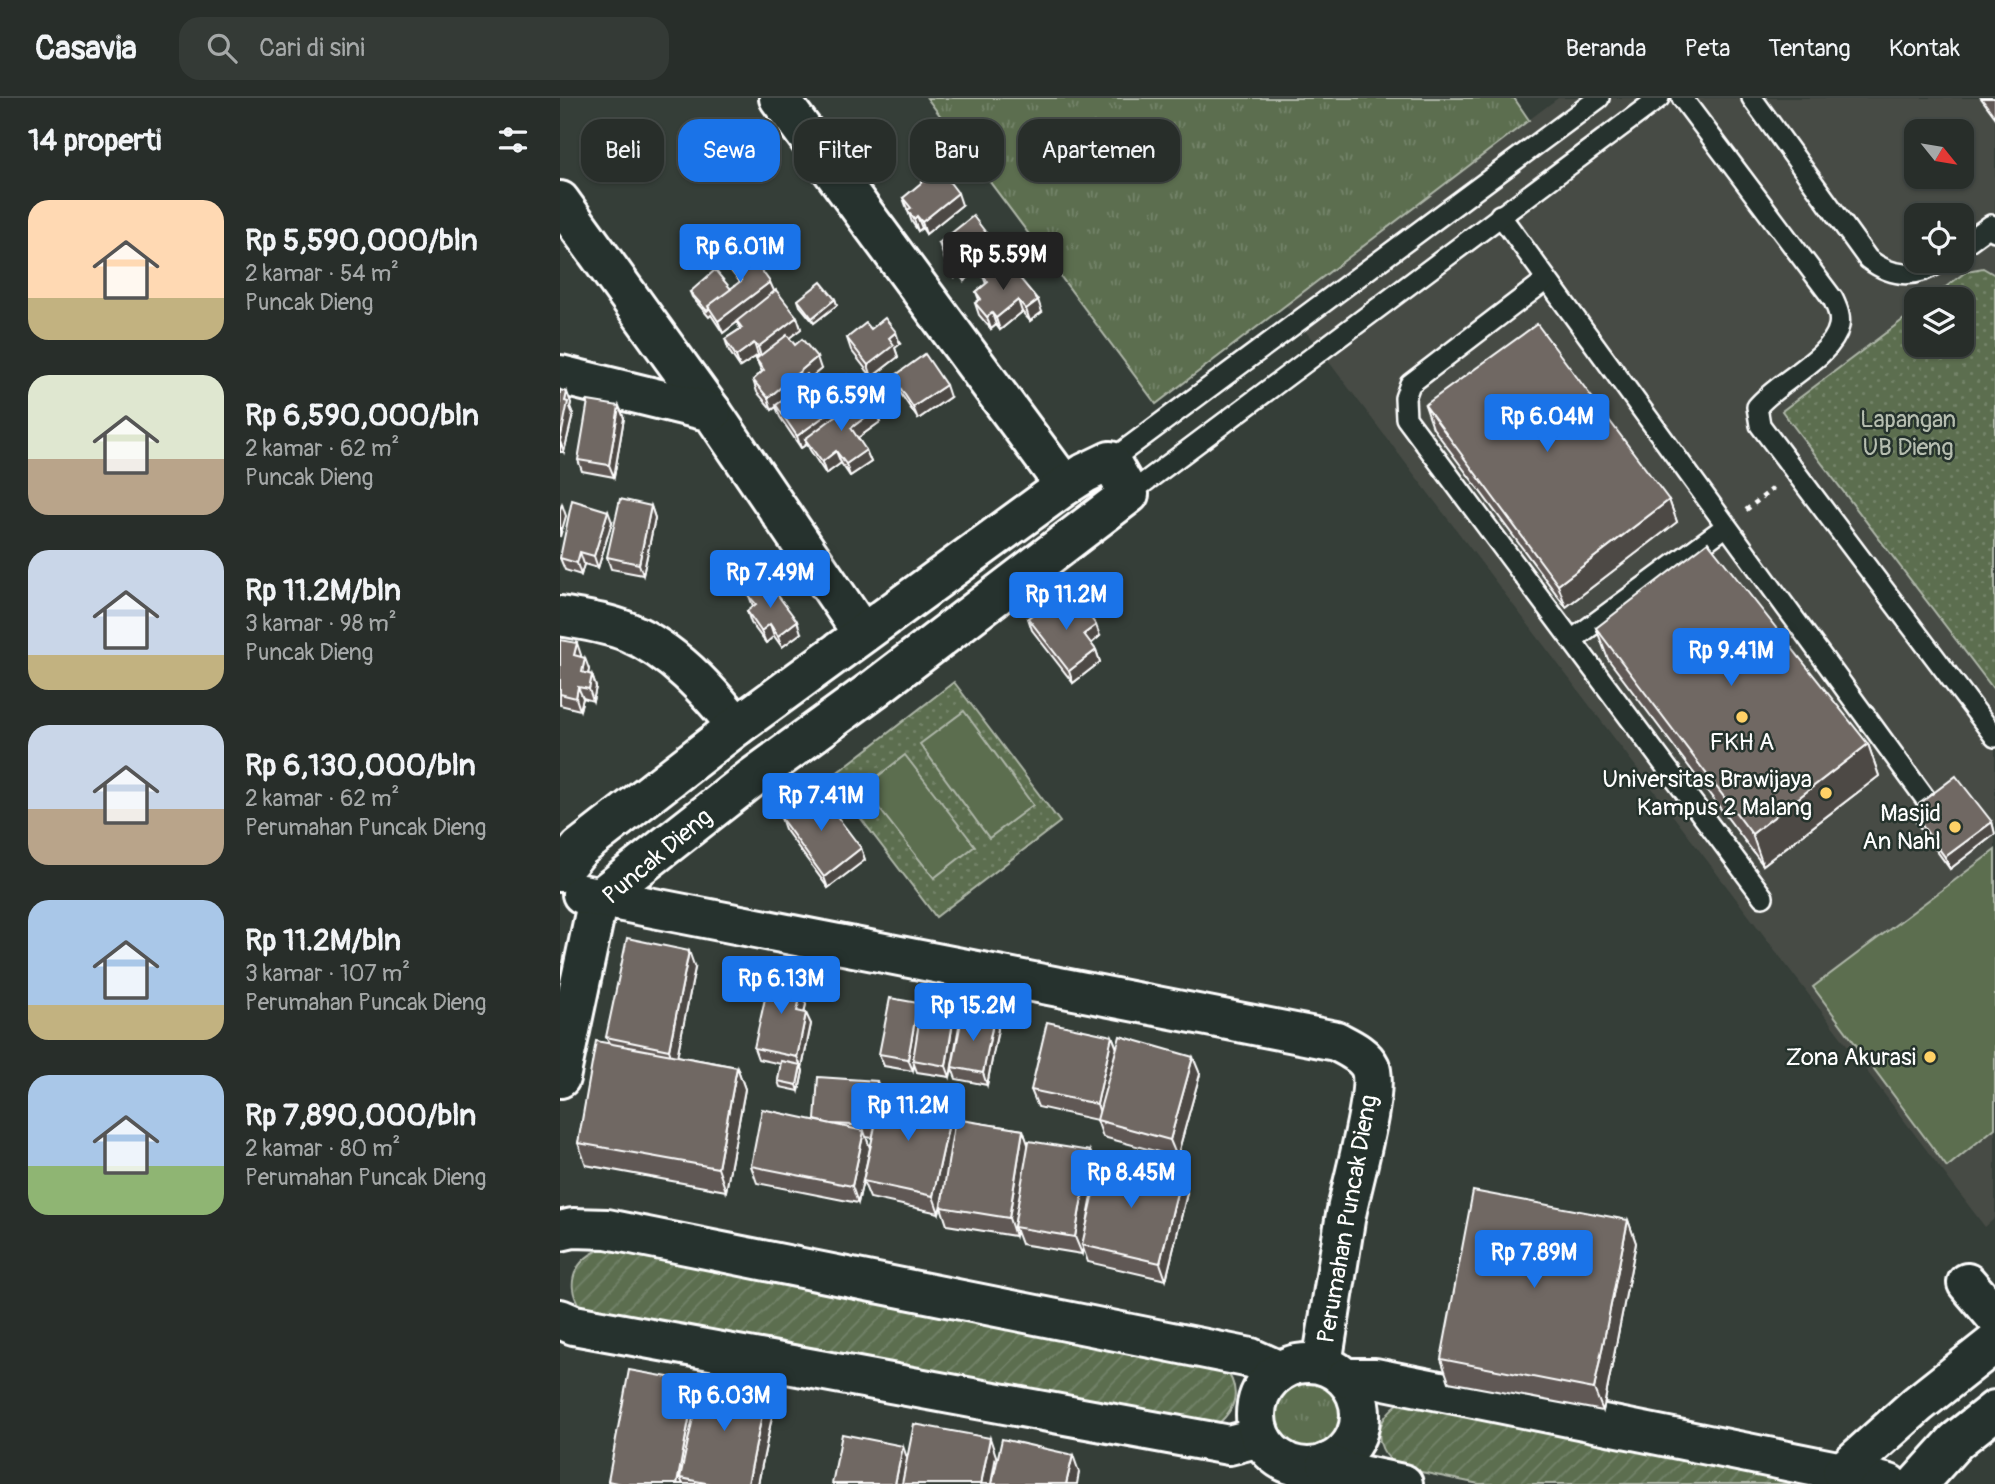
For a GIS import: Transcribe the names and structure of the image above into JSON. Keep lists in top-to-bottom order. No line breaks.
{"streets":{"street":["Puncak Dieng","Perumahan Puncak Dieng"]},"crossings":[["Puncak Dieng","Perumahan Puncak Dieng"]],"parks":["Lapangan UB Dieng"],"places":["FKH A","Universitas Brawijaya Kampus 2 Malang","Masjid An Nahl","Zona Akurasi"],"north":"bottom right","page":{"header":"Casavia","search":"Cari di sini","nav":["Beranda","Peta","Tentang","Kontak"],"heading":"14 properti","chip":["Beli","Sewa","Filter","Baru","Apartemen"],"list":[{"name":"Rp 5,590,000/bln","note":"2 kamar · 54 m² · Puncak Dieng"},{"name":"Rp 6,590,000/bln","note":"2 kamar · 62 m² · Puncak Dieng"},{"name":"Rp 11.2M/bln","note":"3 kamar · 98 m² · Puncak Dieng"},{"name":"Rp 6,130,000/bln","note":"2 kamar · 62 m² · Perumahan Puncak Dieng"},{"name":"Rp 11.2M/bln","note":"3 kamar · 107 m² · Perumahan Puncak Dieng"},{"name":"Rp 7,890,000/bln","note":"2 kamar · 80 m² · Perumahan Puncak Dieng"}],"price":["Rp 6.01M","Rp 5.59M","Rp 6.59M","Rp 6.04M","Rp 7.49M","Rp 11.2M","Rp 9.41M","Rp 7.41M","Rp 6.13M","Rp 15.2M","Rp 11.2M","Rp 8.45M","Rp 7.89M","Rp 6.03M"]}}
